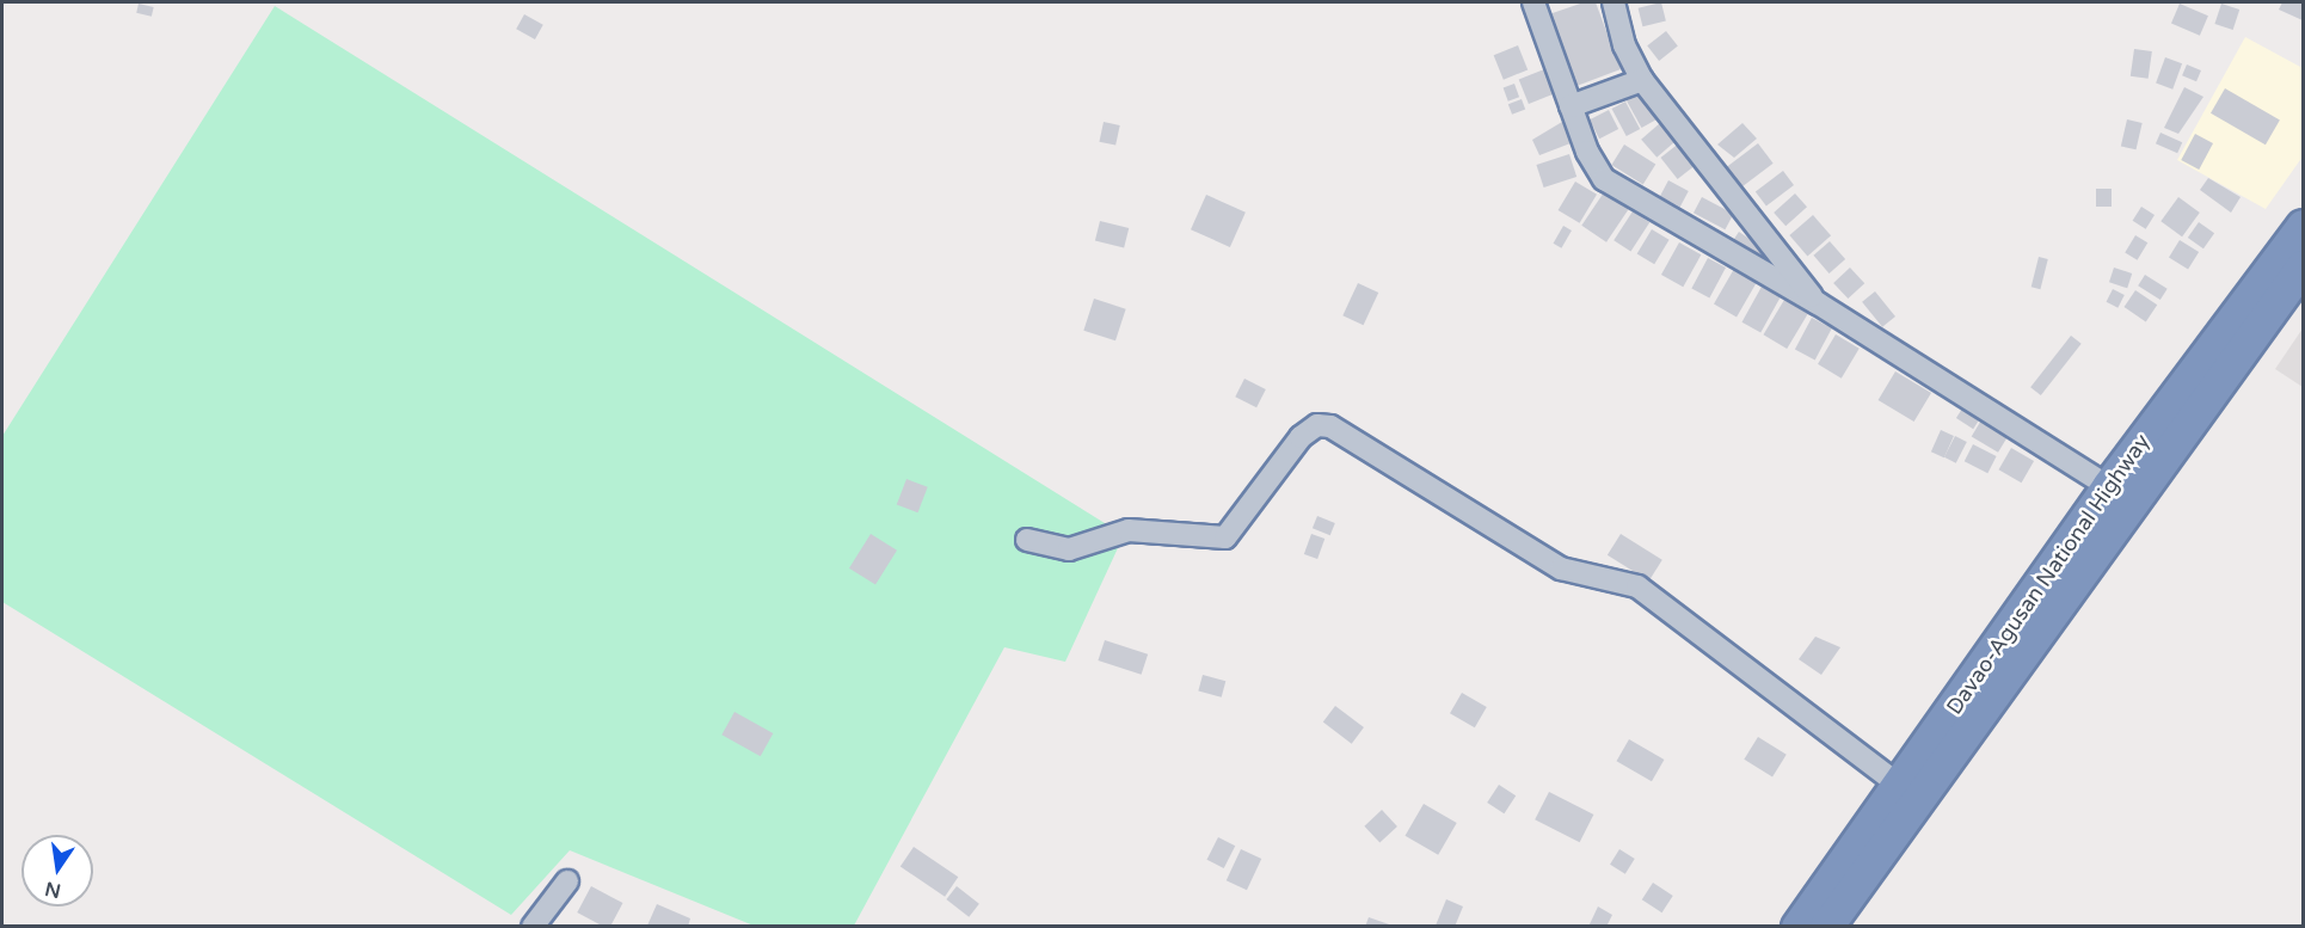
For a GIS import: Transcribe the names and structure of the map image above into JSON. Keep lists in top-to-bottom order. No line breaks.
{"streets":{"highway":["Davao-Agusan National Highway"]},"north":"bottom"}
